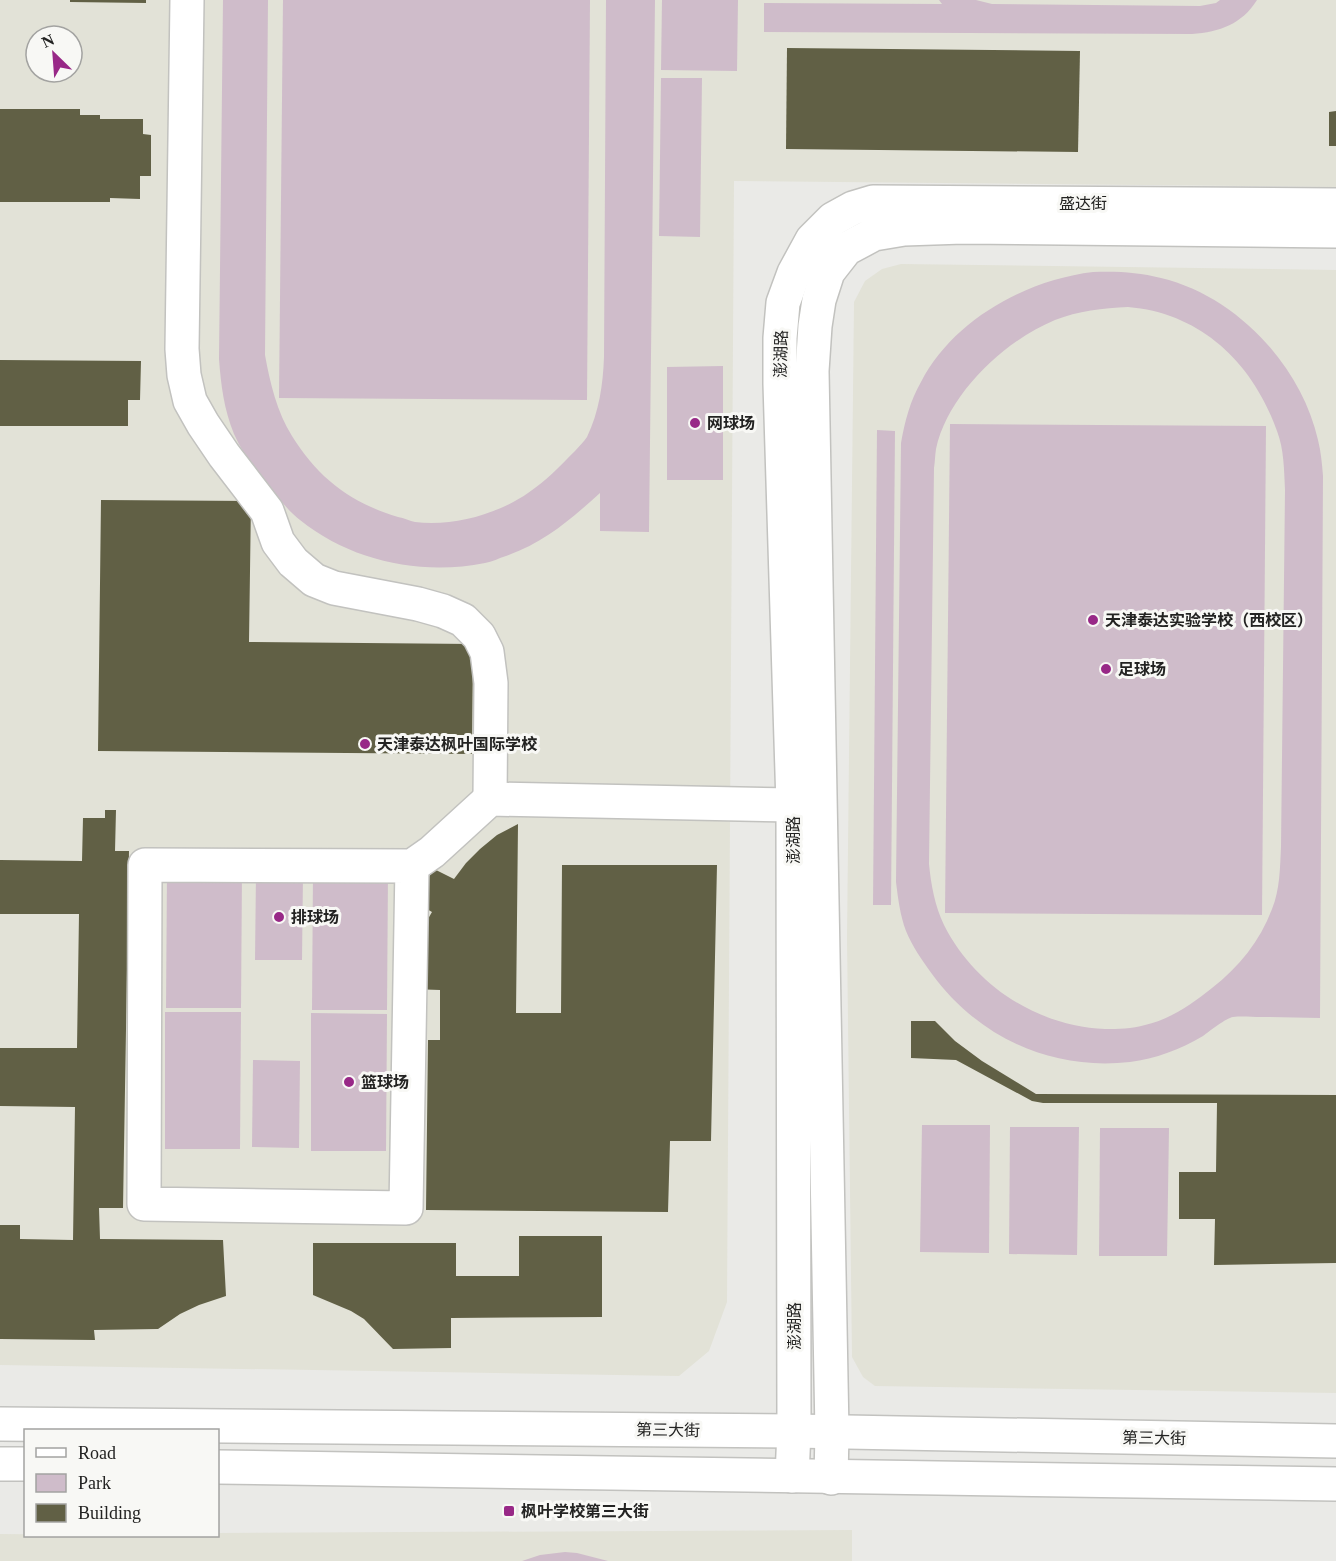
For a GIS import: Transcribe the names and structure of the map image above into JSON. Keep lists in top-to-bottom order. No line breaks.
{"streets":{"street":["盛达街","澎湖路","第三大街"]},"crossings":[["盛达街","澎湖路"],["澎湖路","第三大街"]],"places":{"other":["网球场","天津泰达实验学校（西校区）","足球场","天津泰达枫叶国际学校","排球场","篮球场"],"transit":["枫叶学校第三大街"]},"legend":["Road","Park","Building"],"north":"top left"}
